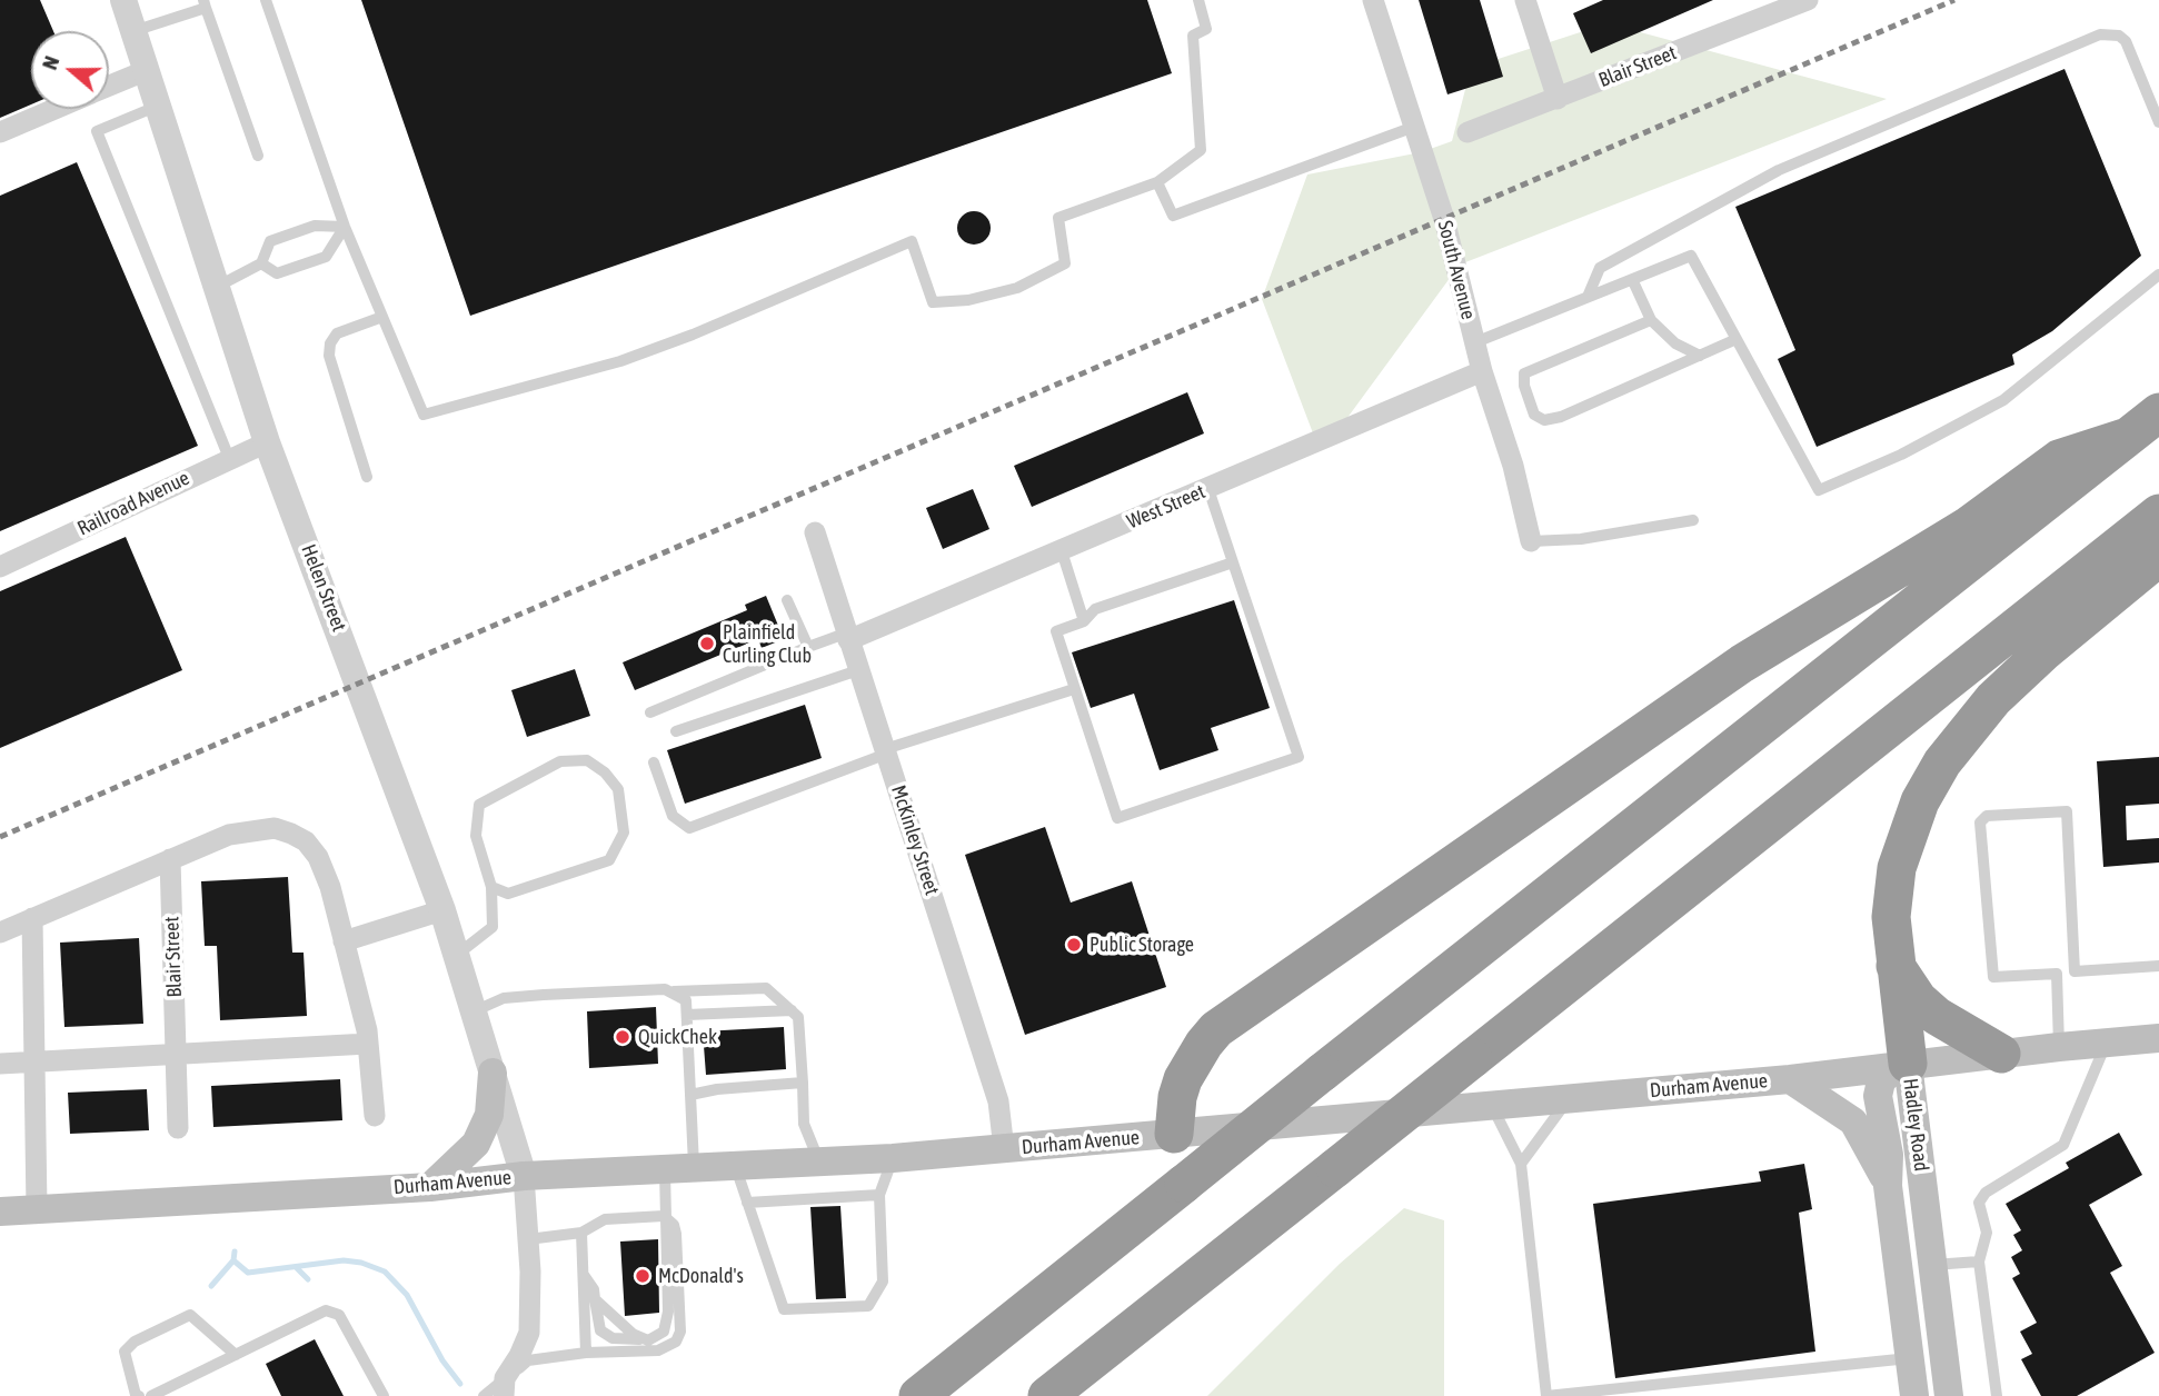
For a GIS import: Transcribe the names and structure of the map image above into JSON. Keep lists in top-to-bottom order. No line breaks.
{"streets":{"main road":["Durham Avenue","Hadley Road"],"street":["Blair Street","South Avenue","Railroad Avenue","West Street","Helen Street","McKinley Street"]},"crossings":[["South Avenue","West Street"],["Railroad Avenue","Helen Street"],["West Street","McKinley Street"],["Helen Street","Durham Avenue"],["McKinley Street","Durham Avenue"],["Durham Avenue","Hadley Road"]],"places":["Plainfield Curling Club","Public Storage","QuickChek","McDonald's"],"north":"left"}
